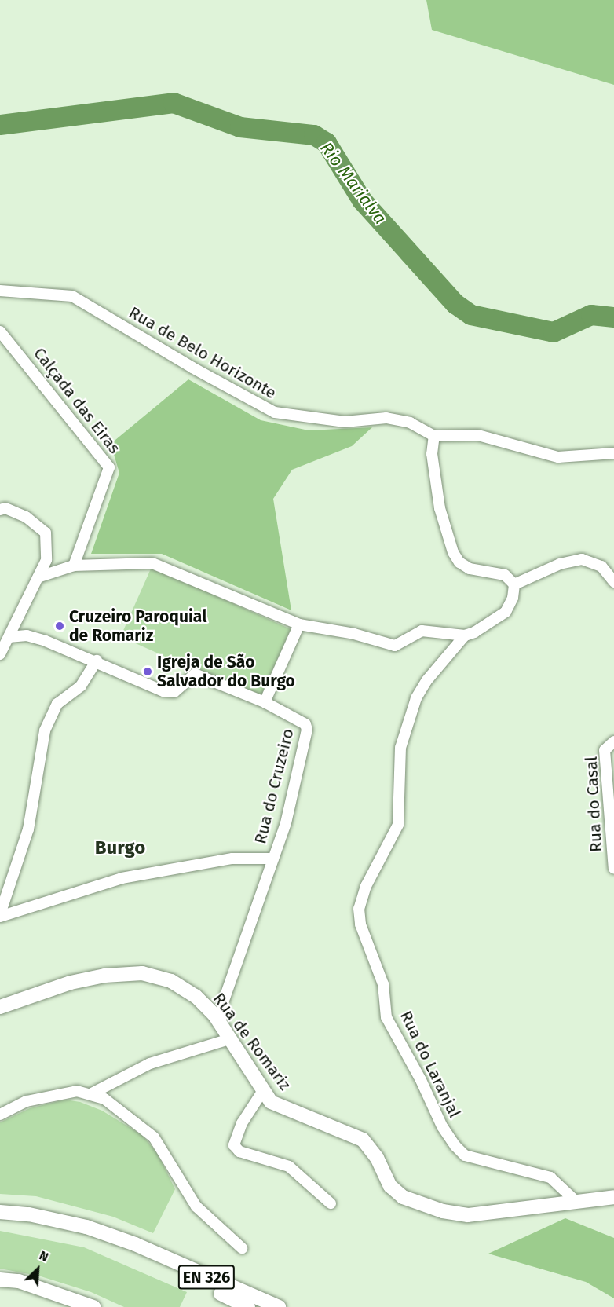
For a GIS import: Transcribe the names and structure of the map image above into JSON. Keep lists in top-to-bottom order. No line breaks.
{"streets":{"main road":["Rua de Romariz","EN 326"],"street":["Rua de Belo Horizonte","Calçada das Eiras","Rua do Cruzeiro","Rua do Casal","Rua do Laranjal"]},"crossings":[["Rua do Cruzeiro","Rua de Romariz"],["Rua de Romariz","Rua do Laranjal"]],"districts":["Burgo"],"water":["Rio Marialva"],"places":["Cruzeiro Paroquial de Romariz","Igreja de São Salvador do Burgo"],"north":"top right"}
